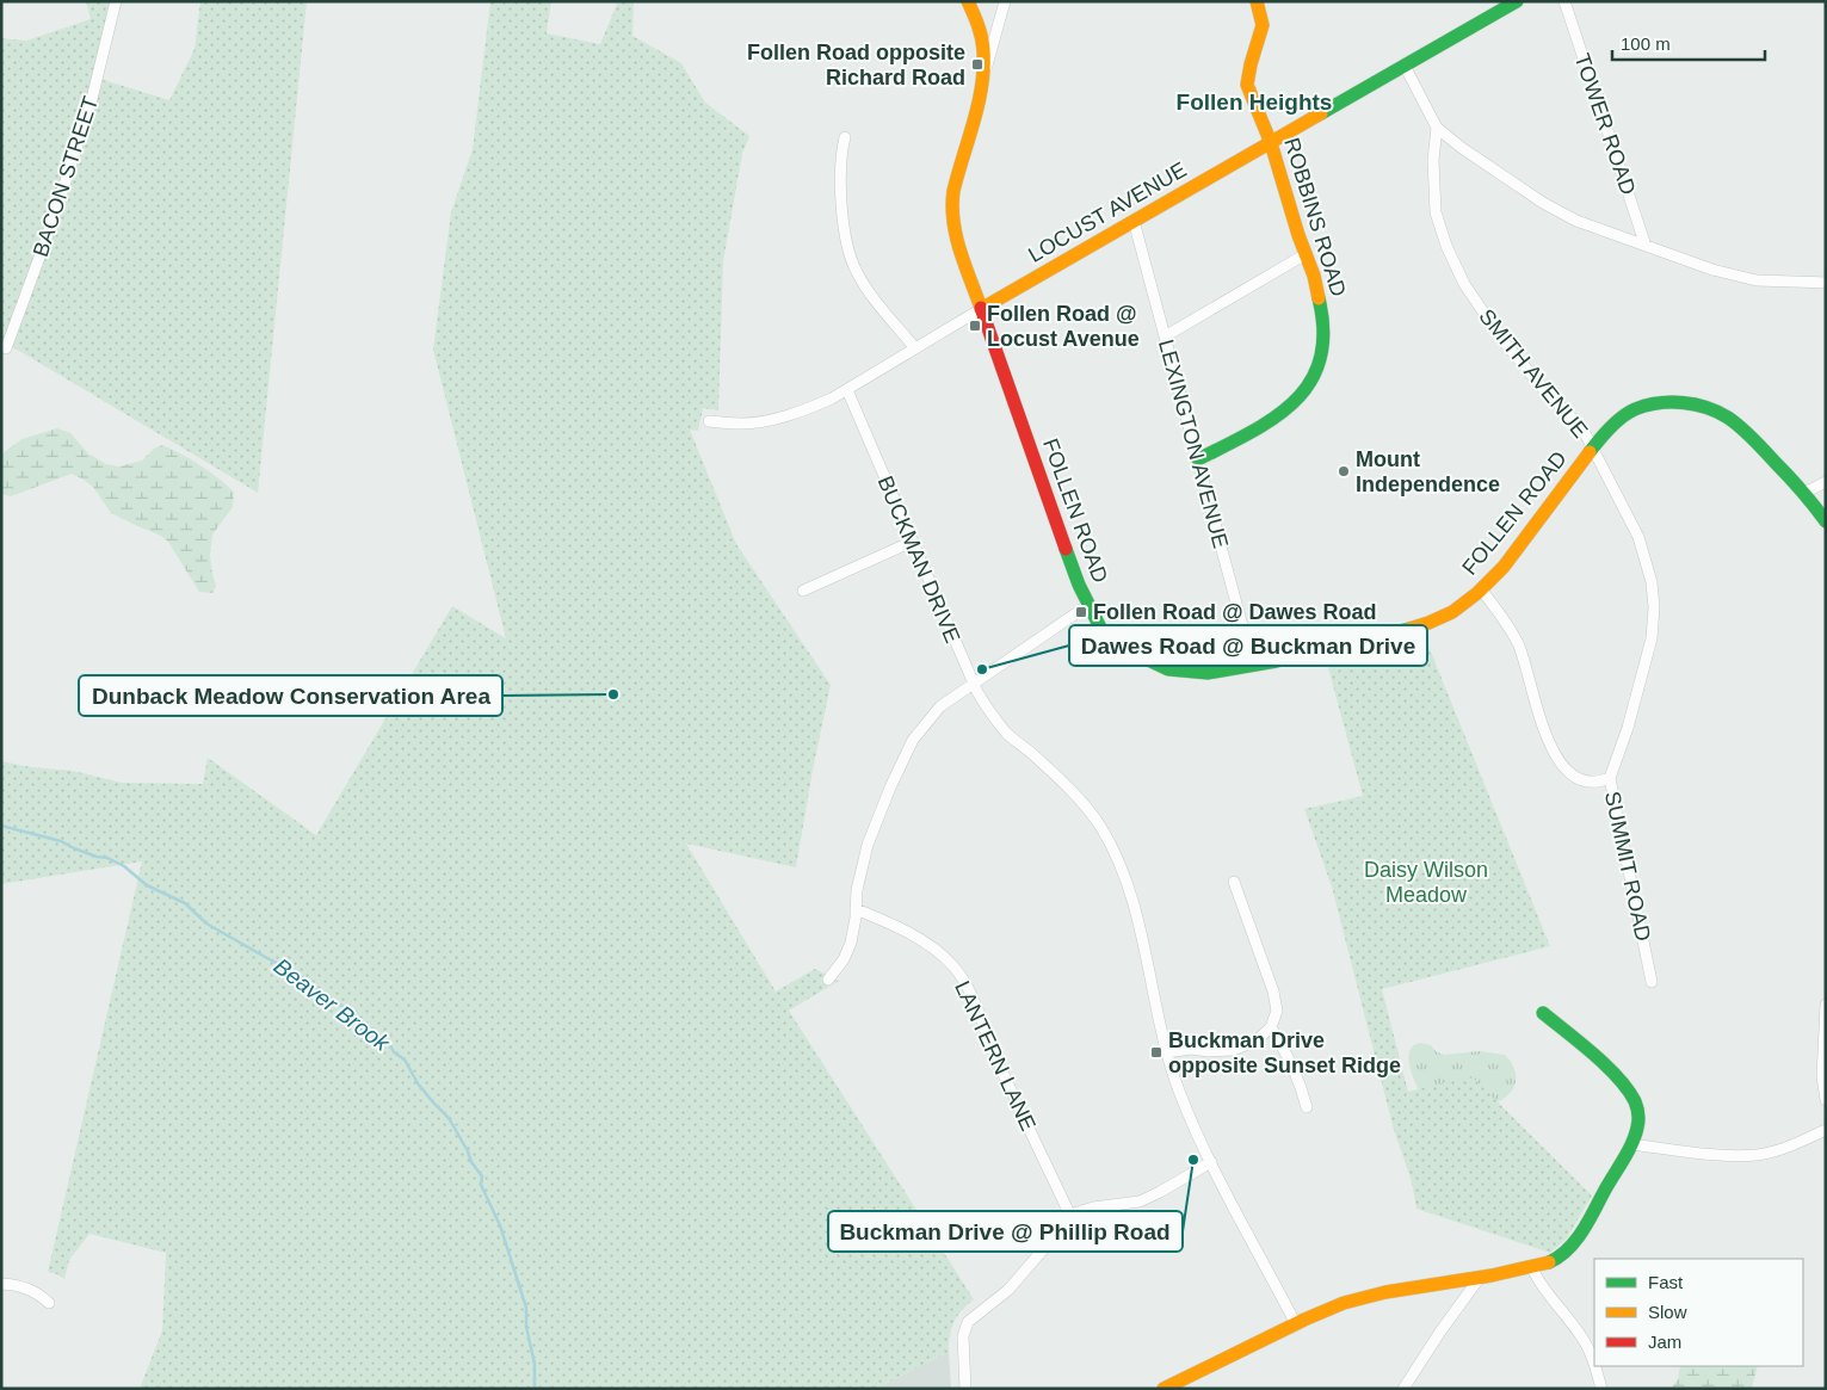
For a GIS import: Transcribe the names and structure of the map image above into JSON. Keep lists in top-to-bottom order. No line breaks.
{"streets":{"street":["TOWER ROAD","BACON STREET","LOCUST AVENUE","ROBBINS ROAD","SMITH AVENUE","LEXINGTON AVENUE","FOLLEN ROAD","BUCKMAN DRIVE","SUMMIT ROAD","LANTERN LANE"]},"crossings":[["LOCUST AVENUE","ROBBINS ROAD"],["LOCUST AVENUE","LEXINGTON AVENUE"],["LOCUST AVENUE","FOLLEN ROAD"],["LOCUST AVENUE","BUCKMAN DRIVE"],["ROBBINS ROAD","LEXINGTON AVENUE"],["SMITH AVENUE","FOLLEN ROAD"],["SMITH AVENUE","SUMMIT ROAD"],["LEXINGTON AVENUE","FOLLEN ROAD"],["FOLLEN ROAD","SUMMIT ROAD"]],"districts":["Follen Heights"],"water":["Beaver Brook"],"parks":["Daisy Wilson Meadow"],"places":{"transit":["Follen Road opposite Richard Road","Follen Road @ Locust Avenue","Follen Road @ Dawes Road","Buckman Drive opposite Sunset Ridge"],"other":["Mount Independence","Dawes Road @ Buckman Drive","Dunback Meadow Conservation Area","Buckman Drive @ Phillip Road"]},"legend":["Fast","Slow","Jam"],"scale_bar":"100 m"}
